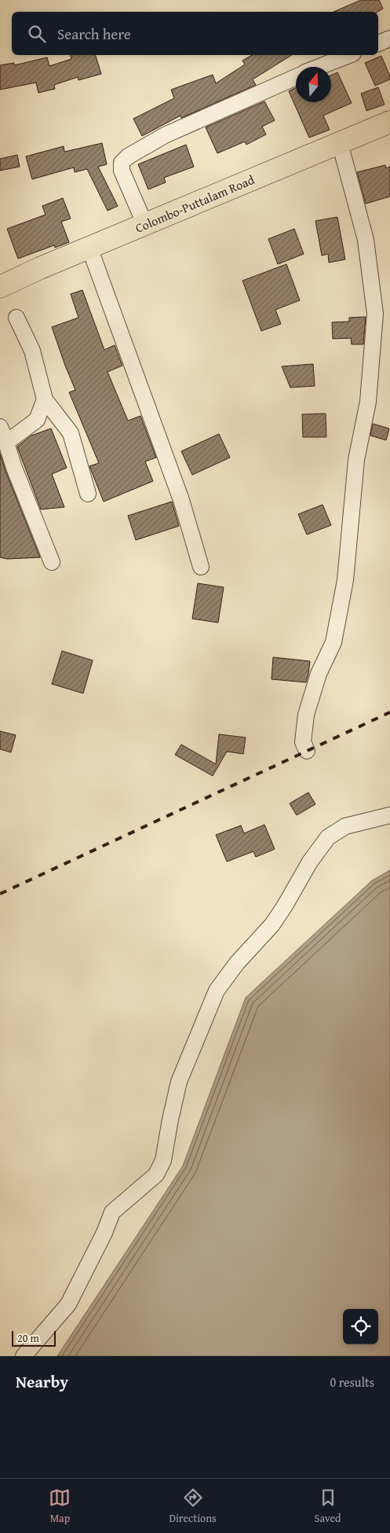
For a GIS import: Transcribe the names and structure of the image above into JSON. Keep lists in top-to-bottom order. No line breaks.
{"streets":{"highway":["Colombo-Puttalam Road"]},"scale_bar":"20 m","north":"top","page":{"search":"Search here","scale":"20 m","heading":["Nearby","0 results"],"nav":["Map","Directions","Saved"]}}
